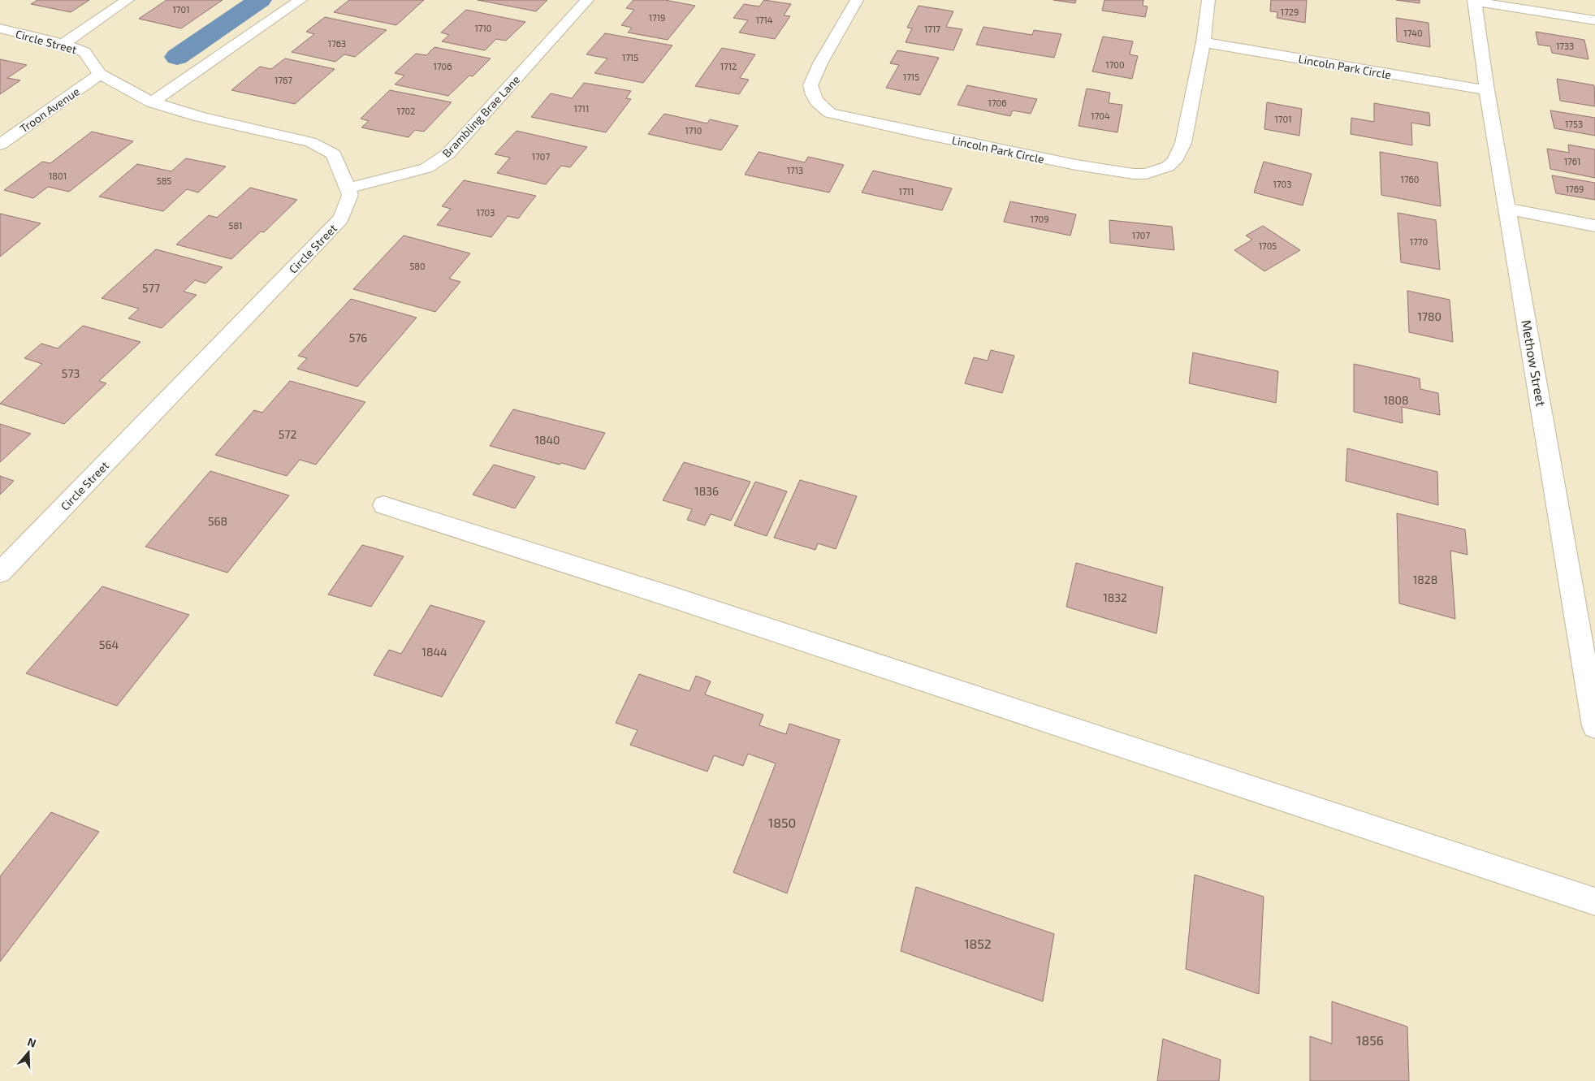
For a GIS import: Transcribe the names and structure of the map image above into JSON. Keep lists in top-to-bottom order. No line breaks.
{"streets":{"street":["Circle Street","Lincoln Park Circle","Troon Avenue","Brambling Brae Lane","Methow Street"]},"crossings":[["Circle Street","Troon Avenue"],["Circle Street","Brambling Brae Lane"],["Lincoln Park Circle","Methow Street"]],"house_numbers":["1701","1729","1719","1714","1710","1717","1740","1763","1733","1715","1700","1706","1712","1715","1767","1706","1711","1702","1704","1701","1753","1710","1707","1761","1713","1801","1760","585","1703","1769","1711","1703","1709","581","1707","1770","1705","580","577","1780","576","573","1808","572","1840","1836","568","1828","1832","564","1844","1850","1852","1856"],"north":"top"}
